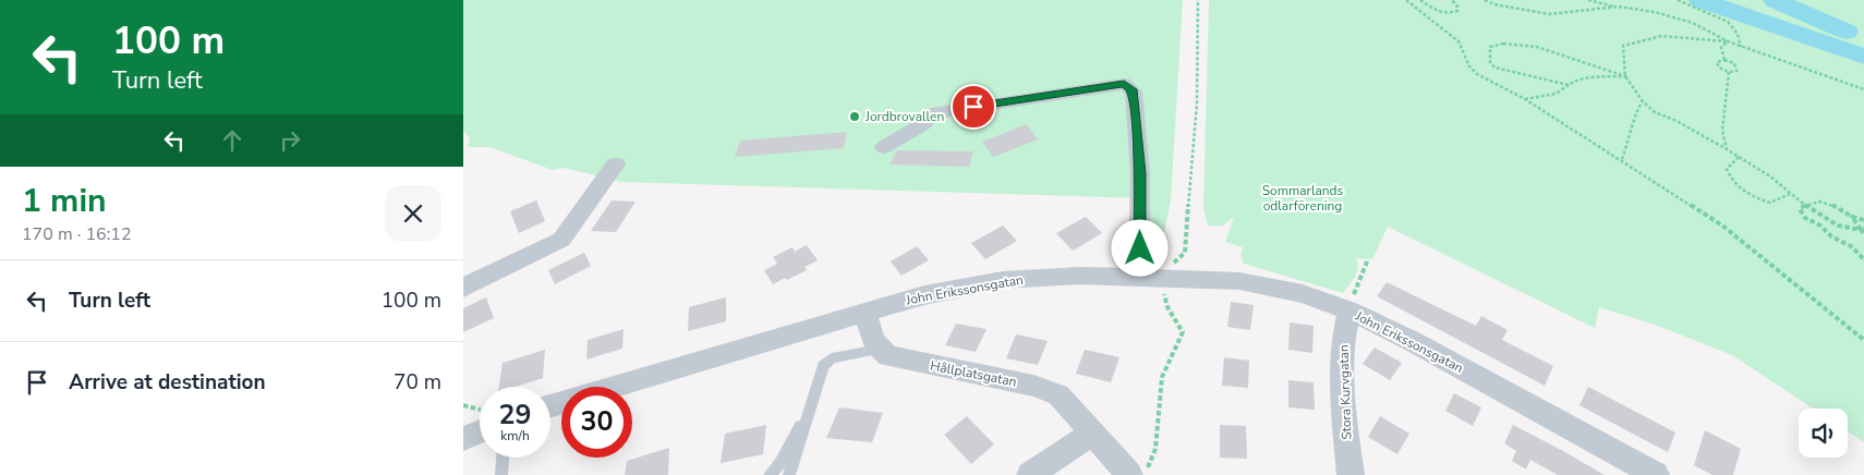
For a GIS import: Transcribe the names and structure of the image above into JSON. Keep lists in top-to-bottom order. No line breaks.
{"streets":{"street":["John Erikssonsgatan","Hållplatsgatan","Stora Kurvgatan"]},"crossings":[["John Erikssonsgatan","Stora Kurvgatan"]],"parks":["Sommarlands odlarförening"],"places":["Jordbrovallen"],"page":{"turn":["100 m","Turn left"],"heading":["1 min","170 m · 16:12"],"list":[{"name":"Turn left","value":"100 m"},{"name":"Arrive at destination","value":"70 m"}],"speed":"29 km/h","limit":"30"}}
